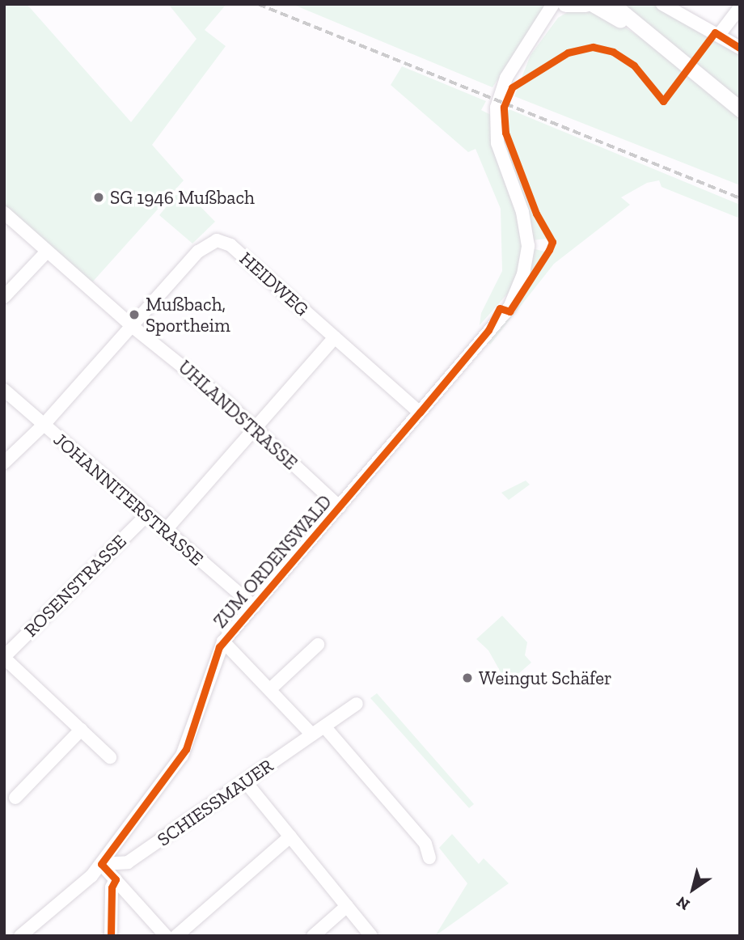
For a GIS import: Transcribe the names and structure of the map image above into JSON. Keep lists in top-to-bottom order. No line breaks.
{"streets":{"street":["HEIDWEG","UHLANDSTRASSE","JOHANNITERSTRASSE","ZUM ORDENSWALD","ROSENSTRASSE","SCHIESSMAUER"]},"crossings":[["HEIDWEG","UHLANDSTRASSE"],["HEIDWEG","ZUM ORDENSWALD"],["UHLANDSTRASSE","ZUM ORDENSWALD"],["JOHANNITERSTRASSE","ZUM ORDENSWALD"],["JOHANNITERSTRASSE","ROSENSTRASSE"],["ZUM ORDENSWALD","SCHIESSMAUER"]],"places":["SG 1946 Mußbach","Mußbach, Sportheim","Weingut Schäfer"],"north":"bottom left"}
